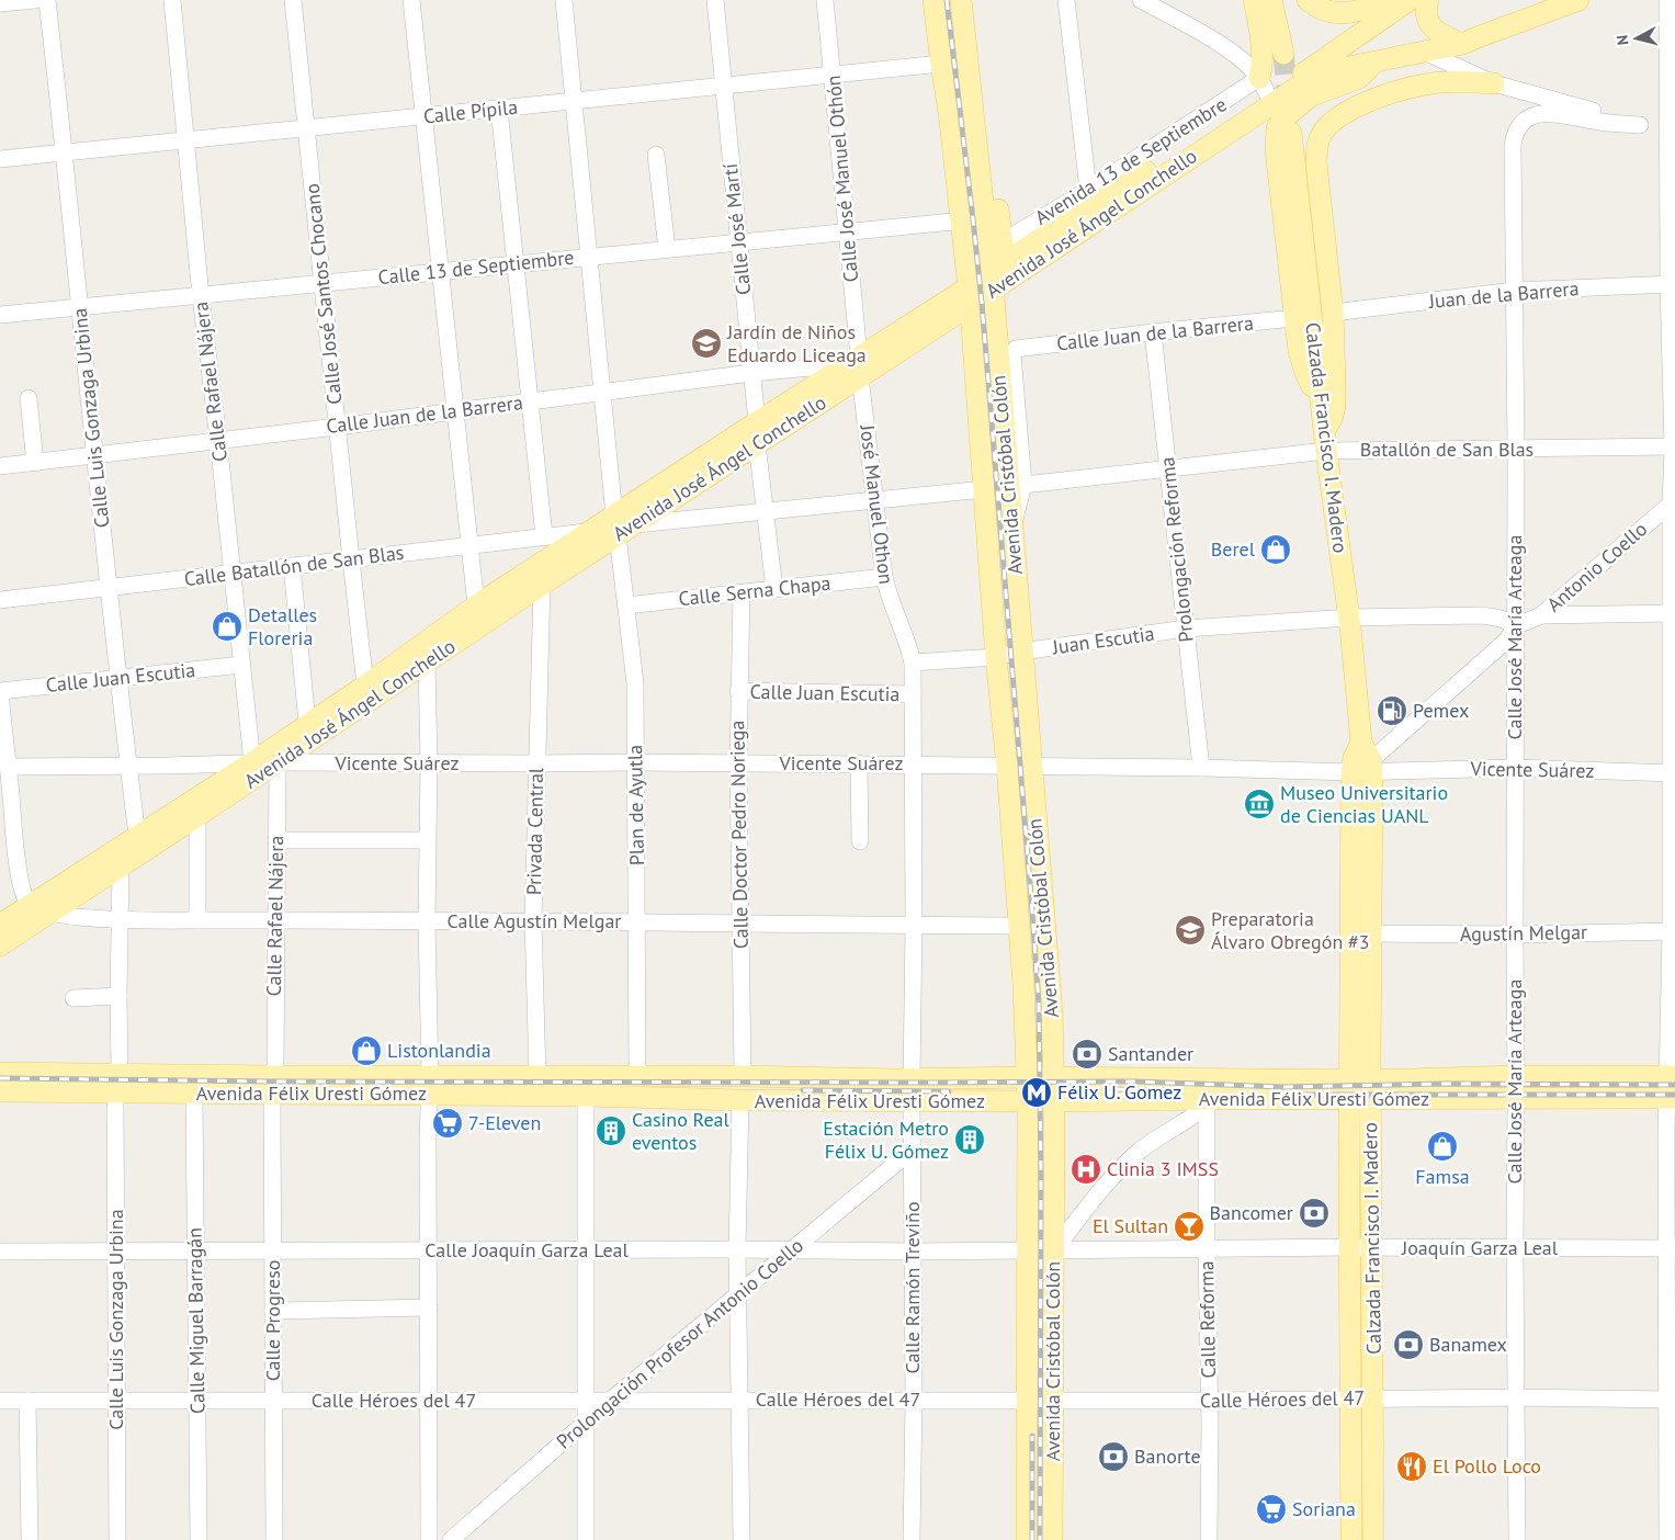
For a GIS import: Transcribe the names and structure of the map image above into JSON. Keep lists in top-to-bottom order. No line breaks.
{"streets":{"main road":["Avenida José Ángel Conchello","Calzada Francisco I. Madero","Avenida Cristóbal Colón","Avenida Félix Uresti Gómez"],"street":["Calle Pípila","Avenida 13 de Septiembre","Calle José Manuel Othón","Calle José Martí","Calle 13 de Septiembre","Calle José Santos Chocano","Juan de la Barrera","Calle Juan de la Barrera","Calle Rafael Nájera","Calle Luis Gonzaga Urbina","Batallón de San Blas","José Manuel Othon","Prolongación Reforma","Calle Batallón de San Blas","Antonio Coello","Calle Serna Chapa","Calle José María Arteaga","Juan Escutia","Calle Juan Escutia","Vicente Suárez","Plan de Ayutla","Privada Central","Calle Doctor Pedro Noriega","Calle Agustín Melgar","Agustín Melgar","Joaquín Garza Leal","Calle Joaquín Garza Leal","Calle Ramón Treviño","Calle Reforma","Calle Miguel Barragán","Calle Progreso","Prolongación Profesor Antonio Coello","Calle Héroes del 47"]},"crossings":[["Calle Pípila","Calle José Manuel Othón"],["Calle Pípila","Calle José Martí"],["Calle Pípila","Calle José Santos Chocano"],["Calle Pípila","Calle Rafael Nájera"],["Calle Pípila","Calle Luis Gonzaga Urbina"],["Calle Pípila","Avenida Cristóbal Colón"],["Calle Pípila","Plan de Ayutla"],["Avenida 13 de Septiembre","Avenida José Ángel Conchello"],["Calle José Manuel Othón","Avenida José Ángel Conchello"],["Calle José Manuel Othón","Calle 13 de Septiembre"],["Calle José Manuel Othón","Calle Juan de la Barrera"],["Calle José Manuel Othón","José Manuel Othon"],["Avenida José Ángel Conchello","Calle José Martí"],["Avenida José Ángel Conchello","Calle José Santos Chocano"],["Avenida José Ángel Conchello","Calle Juan de la Barrera"],["Avenida José Ángel Conchello","Calle Rafael Nájera"],["Avenida José Ángel Conchello","Calle Luis Gonzaga Urbina"],["Avenida José Ángel Conchello","Avenida Cristóbal Colón"],["Avenida José Ángel Conchello","José Manuel Othon"],["Avenida José Ángel Conchello","Calle Batallón de San Blas"],["Avenida José Ángel Conchello","Vicente Suárez"],["Avenida José Ángel Conchello","Plan de Ayutla"],["Avenida José Ángel Conchello","Privada Central"],["Avenida José Ángel Conchello","Calle Agustín Melgar"],["Calle José Martí","Calle 13 de Septiembre"],["Calle José Martí","Calle Juan de la Barrera"],["Calle José Martí","Calle Serna Chapa"],["Calle 13 de Septiembre","Calle José Santos Chocano"],["Calle 13 de Septiembre","Calle Rafael Nájera"],["Calle 13 de Septiembre","Calle Luis Gonzaga Urbina"],["Calle 13 de Septiembre","Plan de Ayutla"],["Calle José Santos Chocano","Calle Juan de la Barrera"],["Calle José Santos Chocano","Calle Batallón de San Blas"],["Juan de la Barrera","Calle José María Arteaga"],["Calle Juan de la Barrera","Calle Rafael Nájera"],["Calle Juan de la Barrera","Calle Luis Gonzaga Urbina"],["Calle Juan de la Barrera","Batallón de San Blas"],["Calle Juan de la Barrera","José Manuel Othon"],["Calle Juan de la Barrera","Prolongación Reforma"],["Calle Juan de la Barrera","Plan de Ayutla"],["Calle Rafael Nájera","Calle Batallón de San Blas"],["Calle Rafael Nájera","Calle Juan Escutia"],["Calle Rafael Nájera","Vicente Suárez"],["Calle Rafael Nájera","Calle Agustín Melgar"],["Calle Luis Gonzaga Urbina","Calle Batallón de San Blas"],["Calle Luis Gonzaga Urbina","Calle Juan Escutia"],["Calle Luis Gonzaga Urbina","Vicente Suárez"],["Calle Luis Gonzaga Urbina","Calle Joaquín Garza Leal"],["Calle Luis Gonzaga Urbina","Calle Héroes del 47"],["Calzada Francisco I. Madero","Batallón de San Blas"],["Calzada Francisco I. Madero","Juan Escutia"],["Calzada Francisco I. Madero","Vicente Suárez"],["Calzada Francisco I. Madero","Agustín Melgar"],["Calzada Francisco I. Madero","Avenida Félix Uresti Gómez"],["Calzada Francisco I. Madero","Joaquín Garza Leal"],["Calzada Francisco I. Madero","Calle Héroes del 47"],["Batallón de San Blas","Prolongación Reforma"],["Batallón de San Blas","Calle José María Arteaga"],["Avenida Cristóbal Colón","Juan Escutia"],["Avenida Cristóbal Colón","Calle Juan Escutia"],["Avenida Cristóbal Colón","Vicente Suárez"],["Avenida Cristóbal Colón","Calle Agustín Melgar"],["Avenida Cristóbal Colón","Avenida Félix Uresti Gómez"],["Avenida Cristóbal Colón","Joaquín Garza Leal"],["Avenida Cristóbal Colón","Calle Joaquín Garza Leal"],["Avenida Cristóbal Colón","Calle Héroes del 47"],["José Manuel Othon","Calle Serna Chapa"],["José Manuel Othon","Calle Juan Escutia"],["Prolongación Reforma","Juan Escutia"],["Prolongación Reforma","Vicente Suárez"],["Antonio Coello","Calle José María Arteaga"],["Calle Serna Chapa","Plan de Ayutla"],["Calle Serna Chapa","Calle Doctor Pedro Noriega"],["Calle José María Arteaga","Vicente Suárez"],["Calle José María Arteaga","Agustín Melgar"],["Calle José María Arteaga","Avenida Félix Uresti Gómez"],["Calle José María Arteaga","Joaquín Garza Leal"],["Calle José María Arteaga","Calle Héroes del 47"],["Juan Escutia","Calle Juan Escutia"],["Calle Juan Escutia","Calle Doctor Pedro Noriega"],["Vicente Suárez","Plan de Ayutla"],["Vicente Suárez","Privada Central"],["Vicente Suárez","Calle Doctor Pedro Noriega"],["Plan de Ayutla","Calle Agustín Melgar"],["Plan de Ayutla","Avenida Félix Uresti Gómez"],["Privada Central","Calle Agustín Melgar"],["Privada Central","Avenida Félix Uresti Gómez"],["Calle Doctor Pedro Noriega","Calle Agustín Melgar"],["Calle Doctor Pedro Noriega","Avenida Félix Uresti Gómez"],["Avenida Félix Uresti Gómez","Calle Ramón Treviño"],["Avenida Félix Uresti Gómez","Calle Reforma"],["Avenida Félix Uresti Gómez","Calle Miguel Barragán"],["Joaquín Garza Leal","Calle Joaquín Garza Leal"],["Joaquín Garza Leal","Calle Reforma"],["Calle Joaquín Garza Leal","Calle Ramón Treviño"],["Calle Joaquín Garza Leal","Calle Miguel Barragán"],["Calle Joaquín Garza Leal","Calle Progreso"],["Calle Joaquín Garza Leal","Prolongación Profesor Antonio Coello"],["Calle Ramón Treviño","Prolongación Profesor Antonio Coello"],["Calle Ramón Treviño","Calle Héroes del 47"],["Calle Reforma","Calle Héroes del 47"],["Calle Miguel Barragán","Calle Héroes del 47"],["Calle Progreso","Calle Héroes del 47"],["Prolongación Profesor Antonio Coello","Calle Héroes del 47"]],"places":{"school or university":["Jardín de Niños Eduardo Liceaga","Preparatoria Álvaro Obregón #3"],"shop":["Berel","Detalles Floreria","Listonlandia","Famsa"],"fuel station":["Pemex"],"museum":["Museo Universitario de Ciencias UANL"],"bank":["Santander","Bancomer","Banamex","Banorte"],"metro station":["Félix U. Gomez"],"supermarket":["7-Eleven","Soriana"],"building":["Casino Real eventos","Estación Metro Félix U. Gómez"],"hospital":["Clinia 3 IMSS"],"bar":["El Sultan"],"restaurant":["El Pollo Loco"]},"north":"left"}
